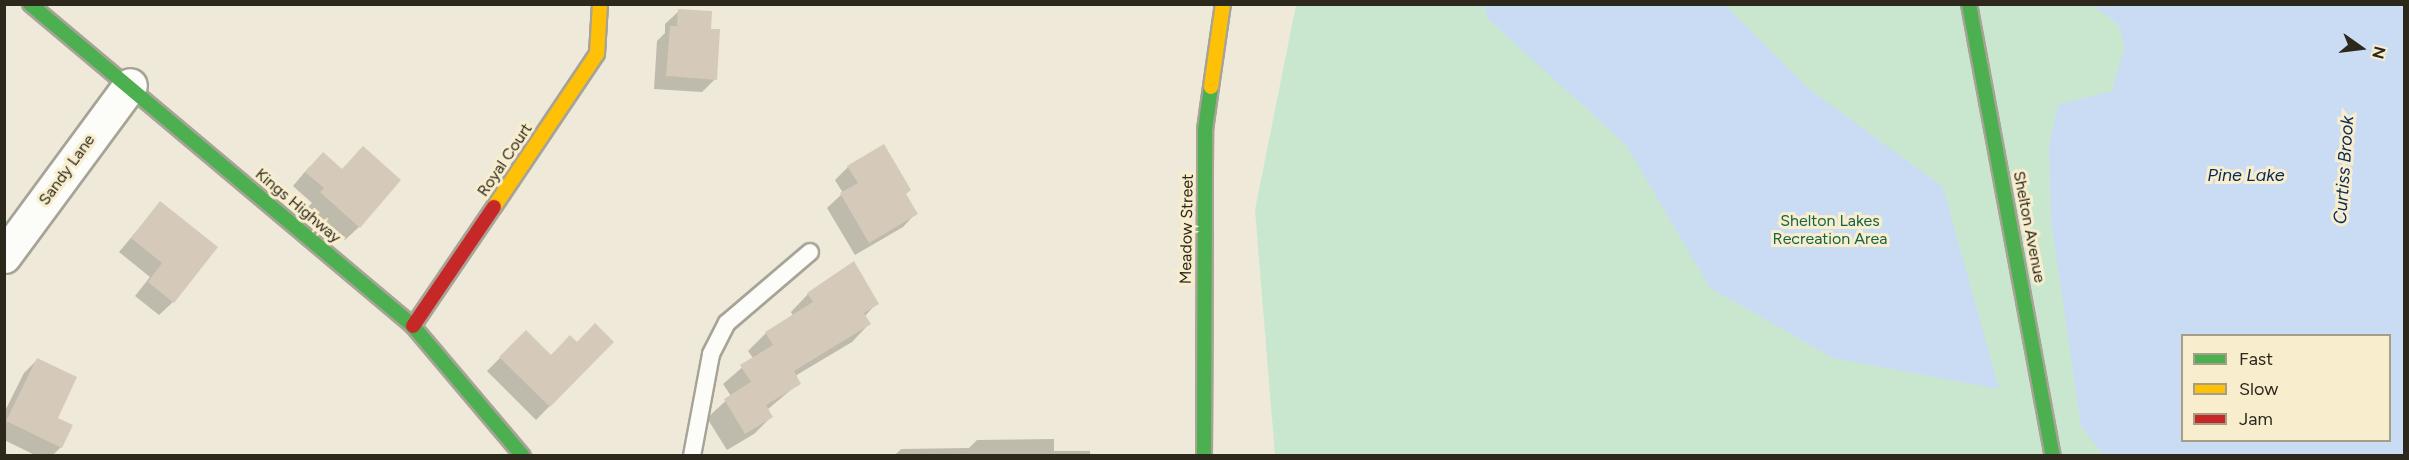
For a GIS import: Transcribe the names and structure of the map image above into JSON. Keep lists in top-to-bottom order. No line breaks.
{"streets":{"street":["Royal Court","Sandy Lane","Kings Highway","Shelton Avenue","Meadow Street"]},"crossings":[["Royal Court","Kings Highway"],["Sandy Lane","Kings Highway"]],"water":["Curtiss Brook","Pine Lake"],"parks":["Shelton Lakes Recreation Area"],"legend":["Fast","Slow","Jam"],"north":"right"}
